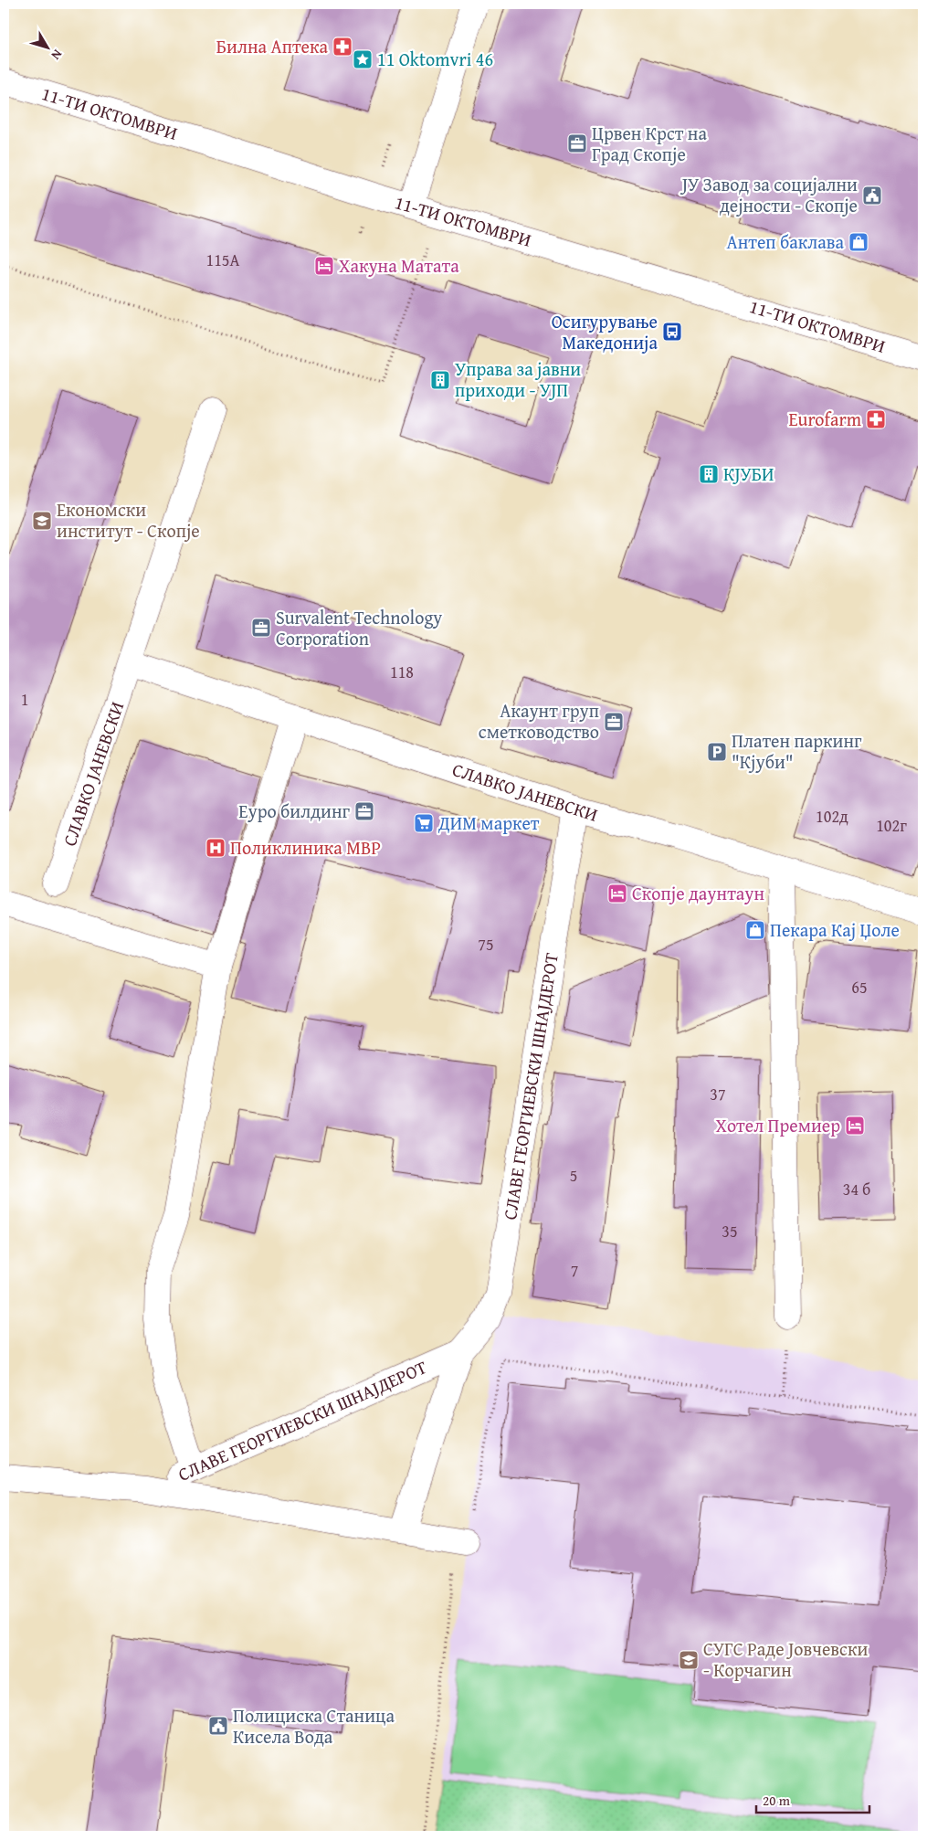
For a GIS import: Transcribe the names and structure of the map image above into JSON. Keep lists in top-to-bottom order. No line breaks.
{"streets":{"street":["11-ТИ ОКТОМВРИ","СЛАВКО ЈАНЕВСКИ","СЛАВЕ ГЕОРГИЕВСКИ ШНАЈДЕРОТ"]},"crossings":[["СЛАВКО ЈАНЕВСКИ","СЛАВЕ ГЕОРГИЕВСКИ ШНАЈДЕРОТ"]],"places":{"pharmacy":["Билна Аптека","Eurofarm"],"place":["11 Oktomvri 46"],"office":["Црвен Крст на Град Скопје","Survalent Technology Corporation","Акаунт груп сметководство","Еуро билдинг"],"public building":["ЈУ Завод за социјални дејности - Скопје","Полициска Станица Кисела Вода"],"shop":["Антеп баклава","Пекара Кај Џоле"],"hotel":["Хакуна Матата","Скопје даунтаун","Хотел Премиер"],"bus stop":["Осигурување Македонија"],"building":["Управа за јавни приходи - УЈП","КЈУБИ"],"school or university":["Економски институт - Скопје","СУГС Раде Јовчевски - Корчагин"],"parking":["Платен паркинг \"Кјуби\""],"supermarket":["ДИМ маркет"],"hospital":["Поликлиника МВР"]},"house_numbers":["115А","118","1","102д","102г","75","65","37","5","34 б","35","7"],"scale_bar":"20 m","north":"bottom right"}
